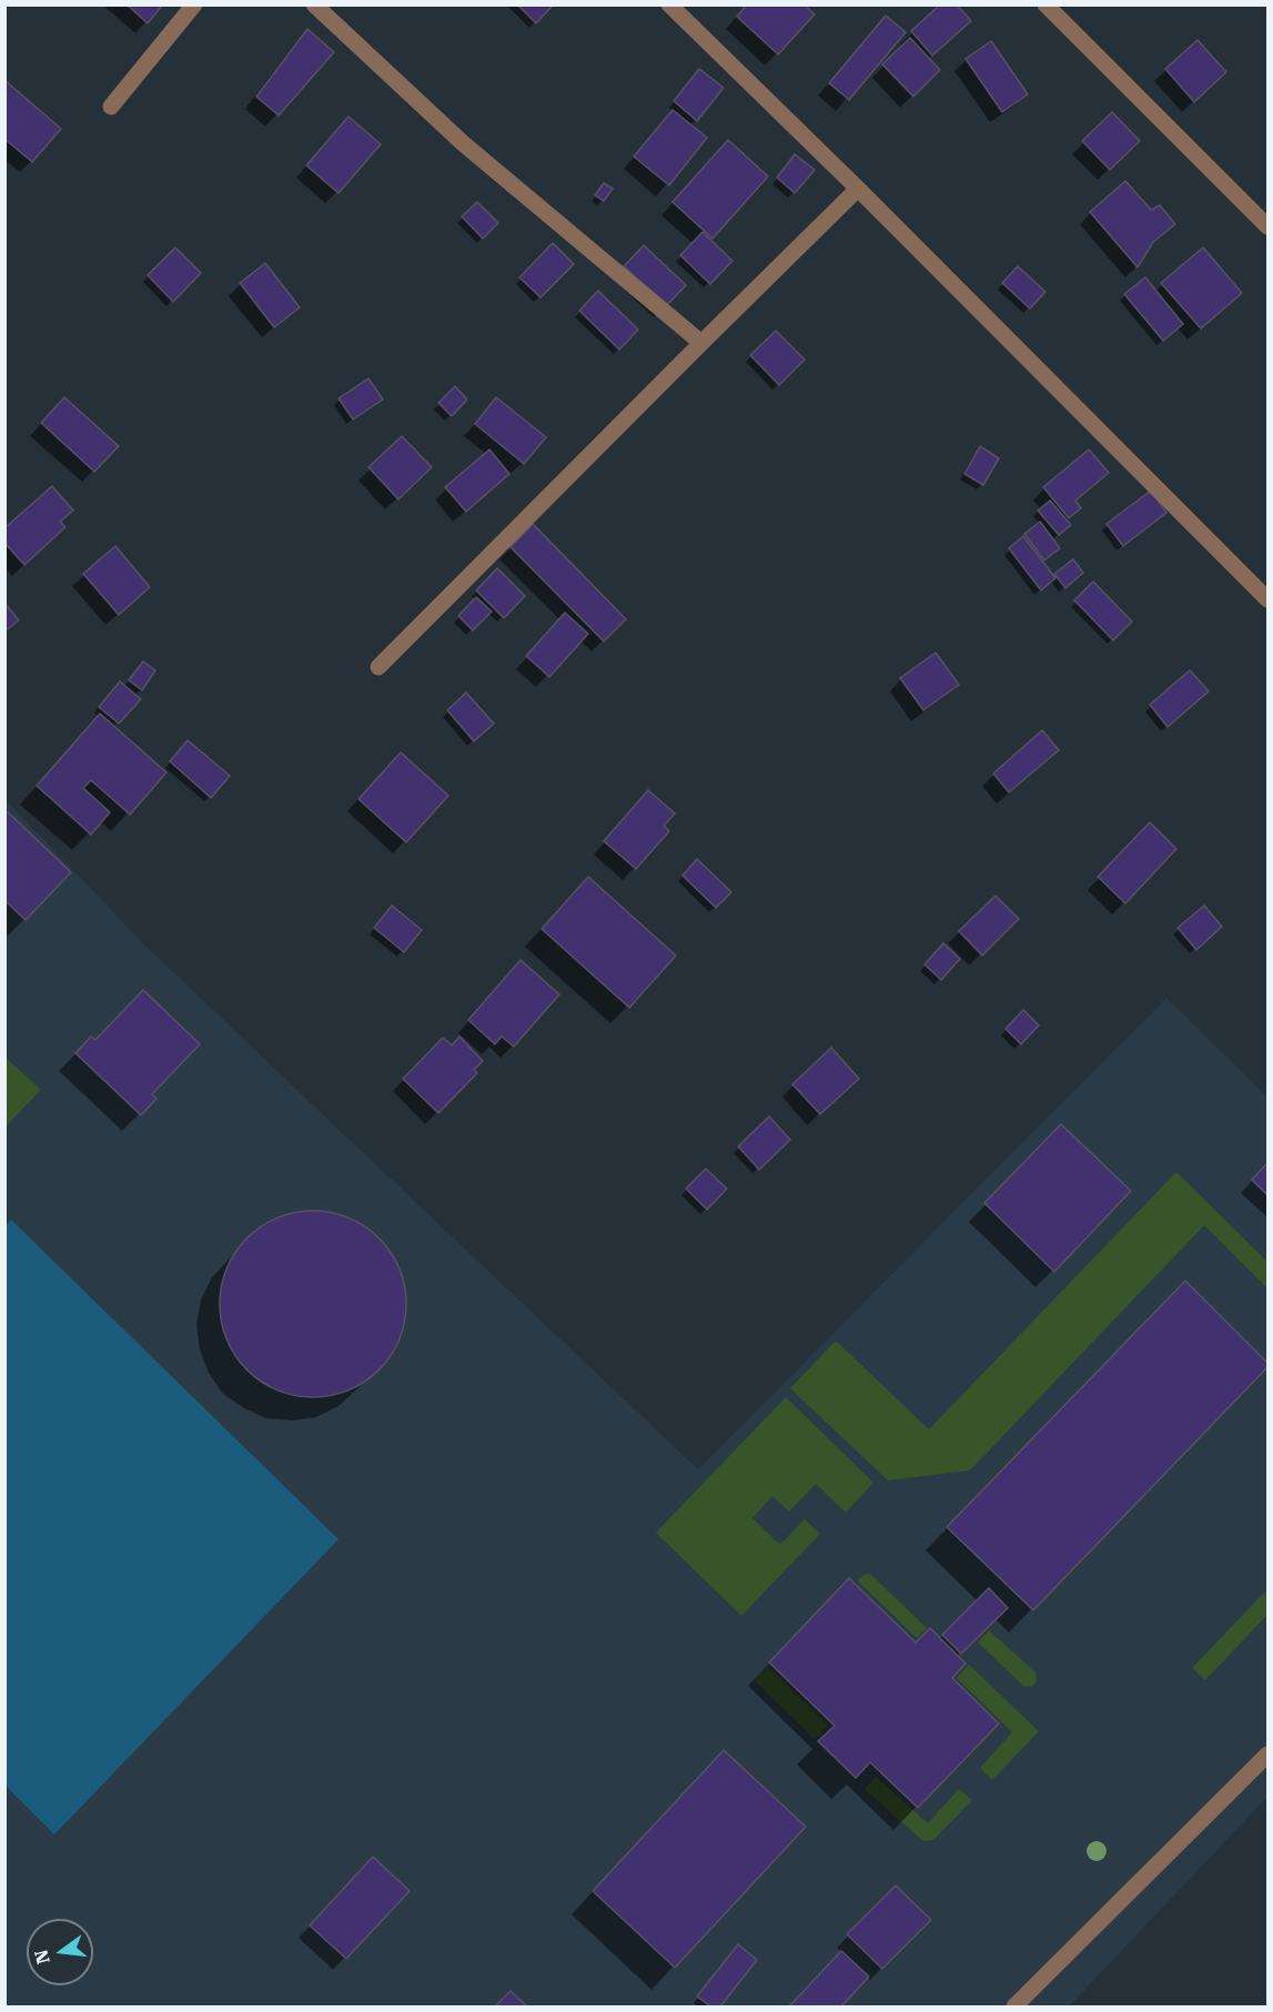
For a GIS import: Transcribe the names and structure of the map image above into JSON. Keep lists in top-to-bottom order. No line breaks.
{"north":"left"}
